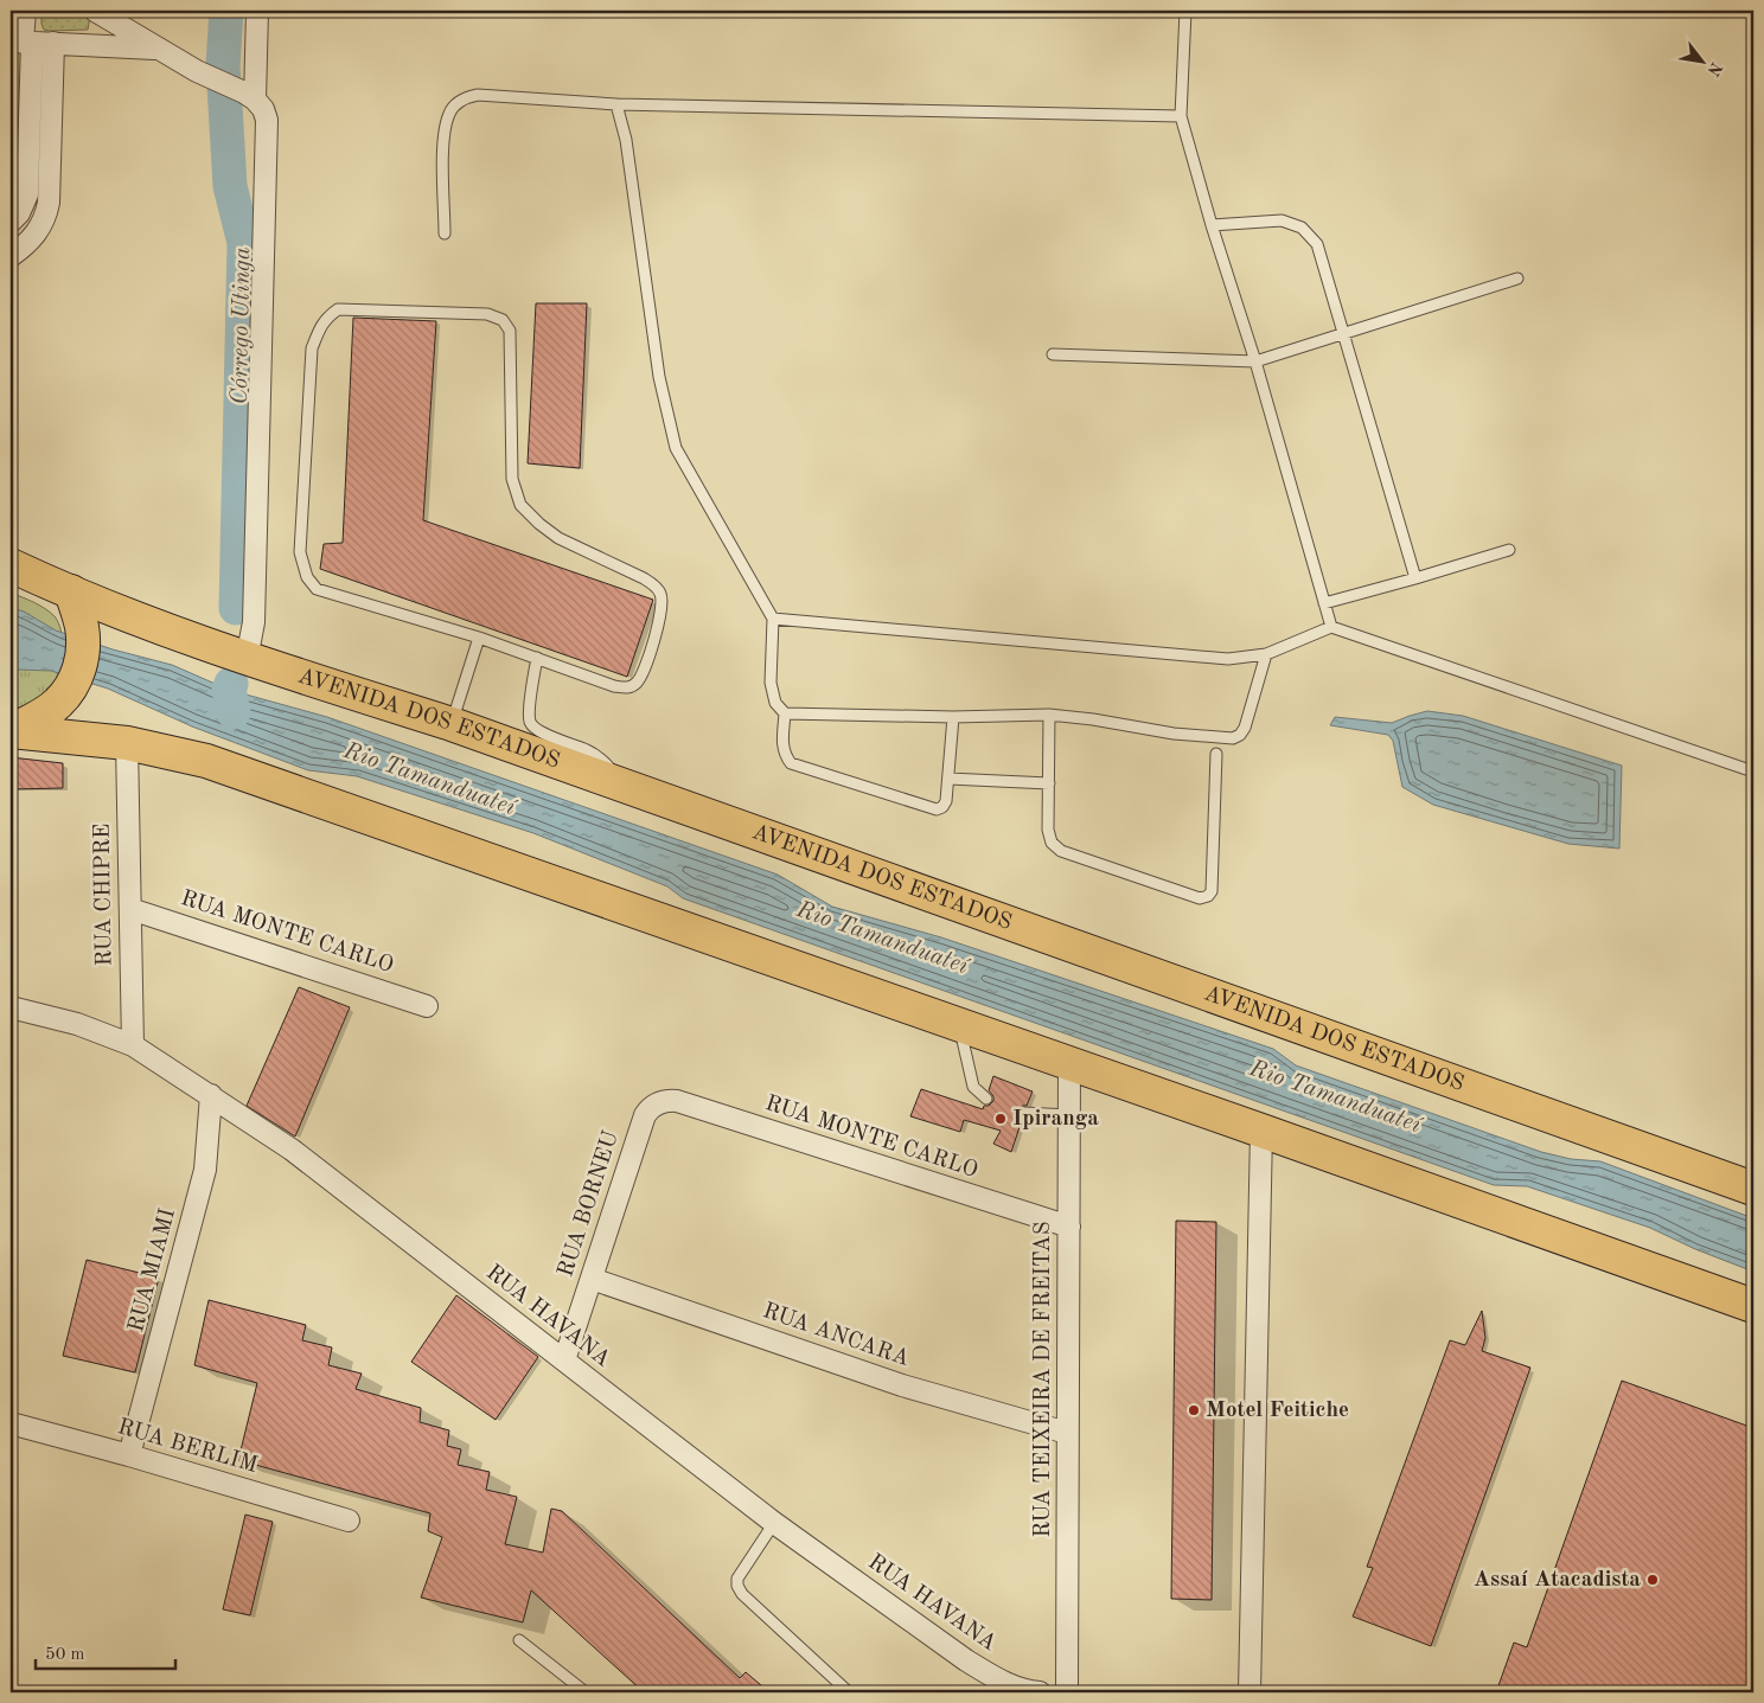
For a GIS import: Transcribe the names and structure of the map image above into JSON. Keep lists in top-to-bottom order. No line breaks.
{"streets":{"highway":["AVENIDA DOS ESTADOS"],"street":["RUA CHIPRE","RUA MONTE CARLO","RUA BORNEU","RUA MIAMI","RUA HAVANA","RUA ANCARA","RUA TEIXEIRA DE FREITAS","RUA BERLIM"]},"crossings":[["RUA CHIPRE","RUA MONTE CARLO"],["RUA CHIPRE","RUA HAVANA"],["RUA MONTE CARLO","RUA BORNEU"],["RUA MONTE CARLO","RUA TEIXEIRA DE FREITAS"],["RUA BORNEU","RUA HAVANA"],["RUA BORNEU","RUA ANCARA"],["RUA MIAMI","RUA HAVANA"],["RUA MIAMI","RUA BERLIM"],["RUA ANCARA","RUA TEIXEIRA DE FREITAS"]],"water":["Córrego Utinga","Rio Tamanduateí"],"places":["Ipiranga","Motel Feitiche","Assaí Atacadista"],"scale_bar":"50 m","north":"bottom right"}
